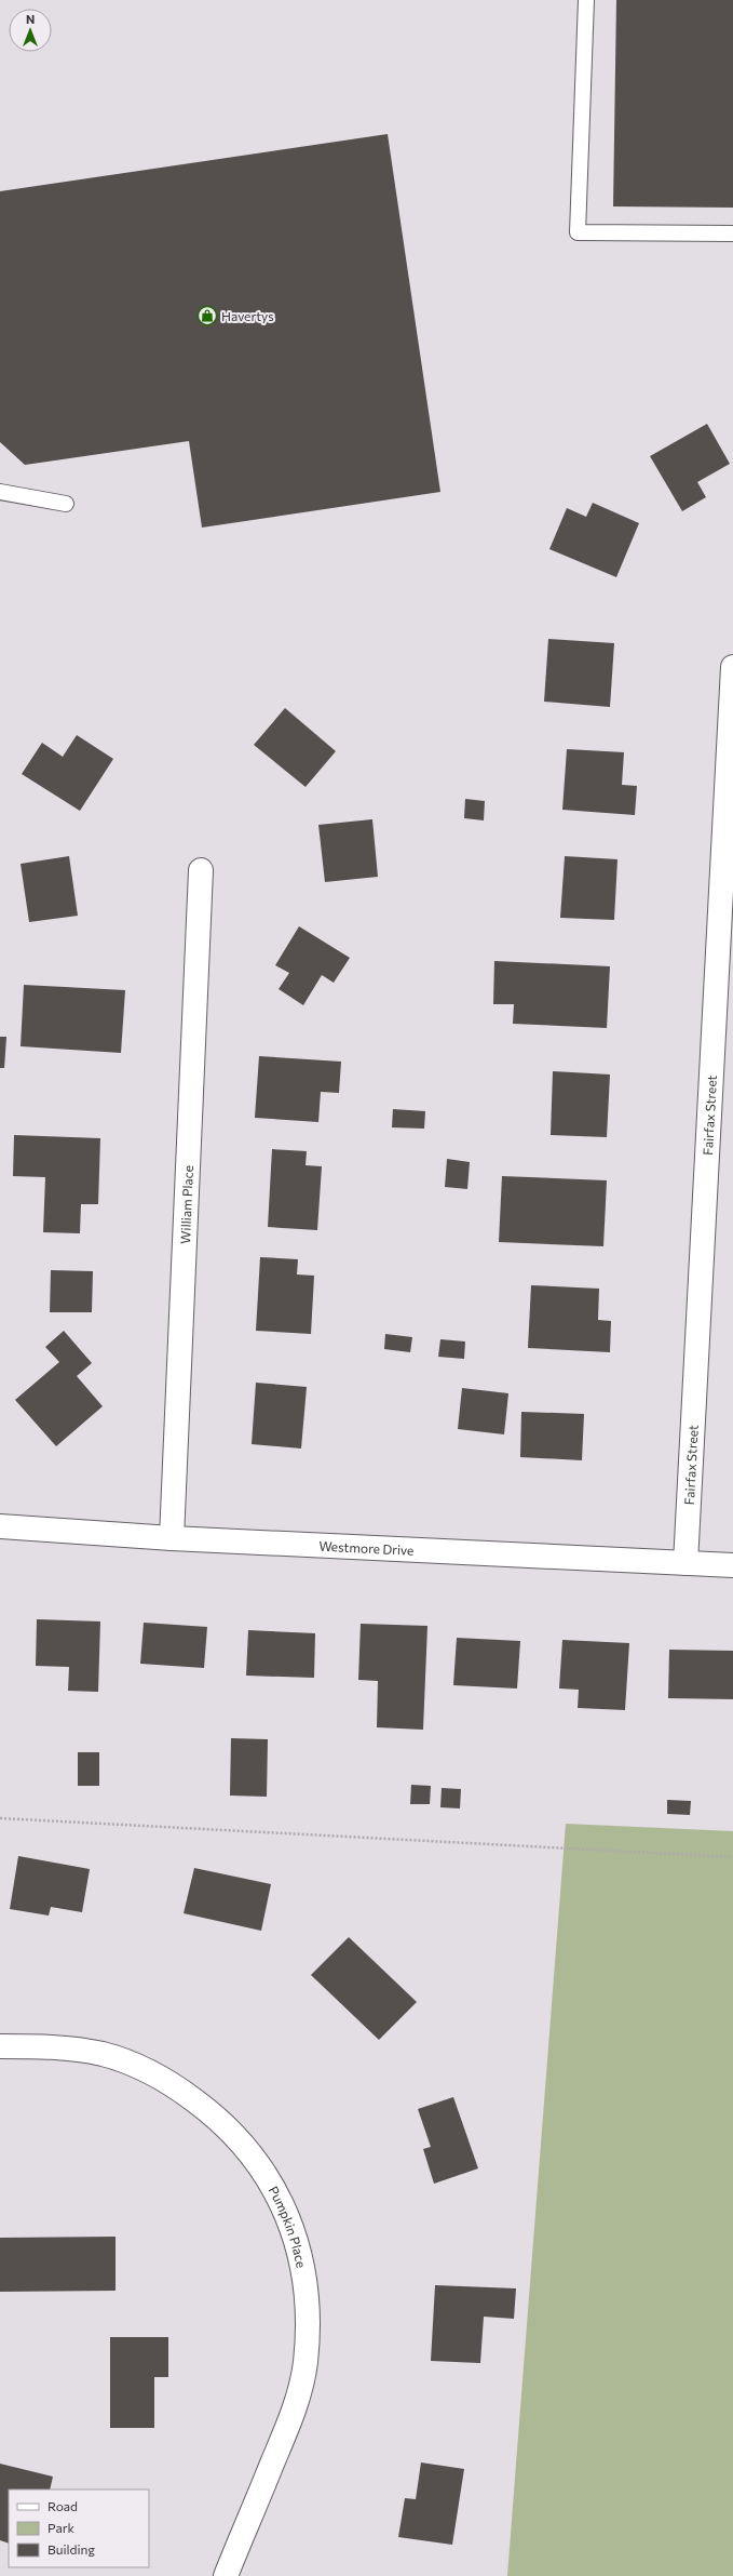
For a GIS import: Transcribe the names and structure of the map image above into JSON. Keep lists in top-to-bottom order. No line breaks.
{"streets":{"street":["Fairfax Street","William Place","Westmore Drive","Pumpkin Place"]},"crossings":[["Fairfax Street","Westmore Drive"],["William Place","Westmore Drive"]],"places":{"shop":["Havertys"]},"legend":["Road","Park","Building"],"north":"top"}
